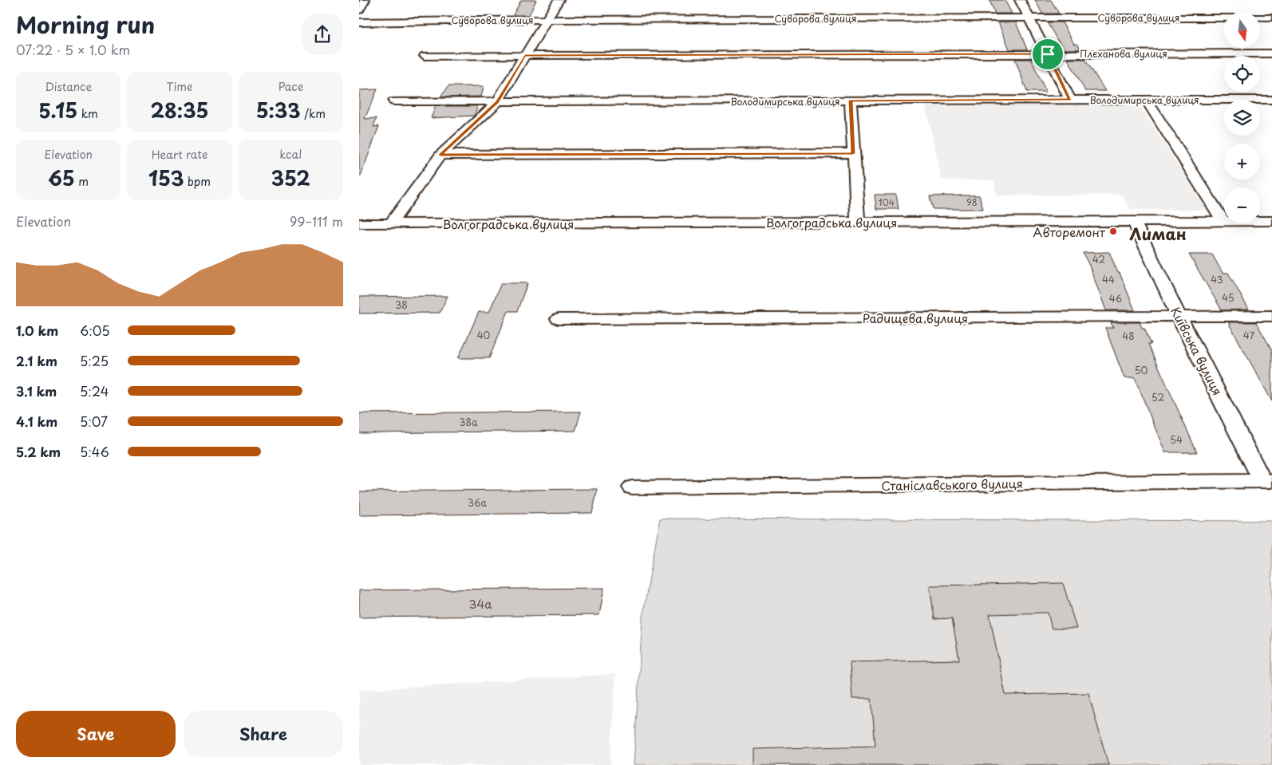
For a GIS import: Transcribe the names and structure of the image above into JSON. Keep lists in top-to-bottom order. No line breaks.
{"streets":{"street":["Суворова вулиця","Плєханова вулиця","Володимирська вулиця","Волгоградська вулиця","Радищева вулиця","Київська вулиця","Станіславського вулиця"]},"crossings":[["Волгоградська вулиця","Київська вулиця"],["Радищева вулиця","Київська вулиця"],["Київська вулиця","Станіславського вулиця"]],"districts":["Лиман"],"places":["Авторемонт"],"house_numbers":["104","98","42","44","43","45","46","38","40","47","48","50","52","38а","54","36а","34а"],"north":"bottom","page":{"heading":["Morning run","07:22 · 5 × 1.0 km"],"map_buttons":["+","−"],"stats":[["Distance","5.15 km"],["Time","28:35"],["Pace","5:33 /km"],["Elevation","65 m"],["Heart rate","153 bpm"],["kcal","352"]],"chart":["Elevation","99–111 m"],"list":[{"name":"1.0 km","note":"6:05"},{"name":"2.1 km","note":"5:25"},{"name":"3.1 km","note":"5:24"},{"name":"4.1 km","note":"5:07"},{"name":"5.2 km","note":"5:46"}],"buttons":["Save","Share"]}}
